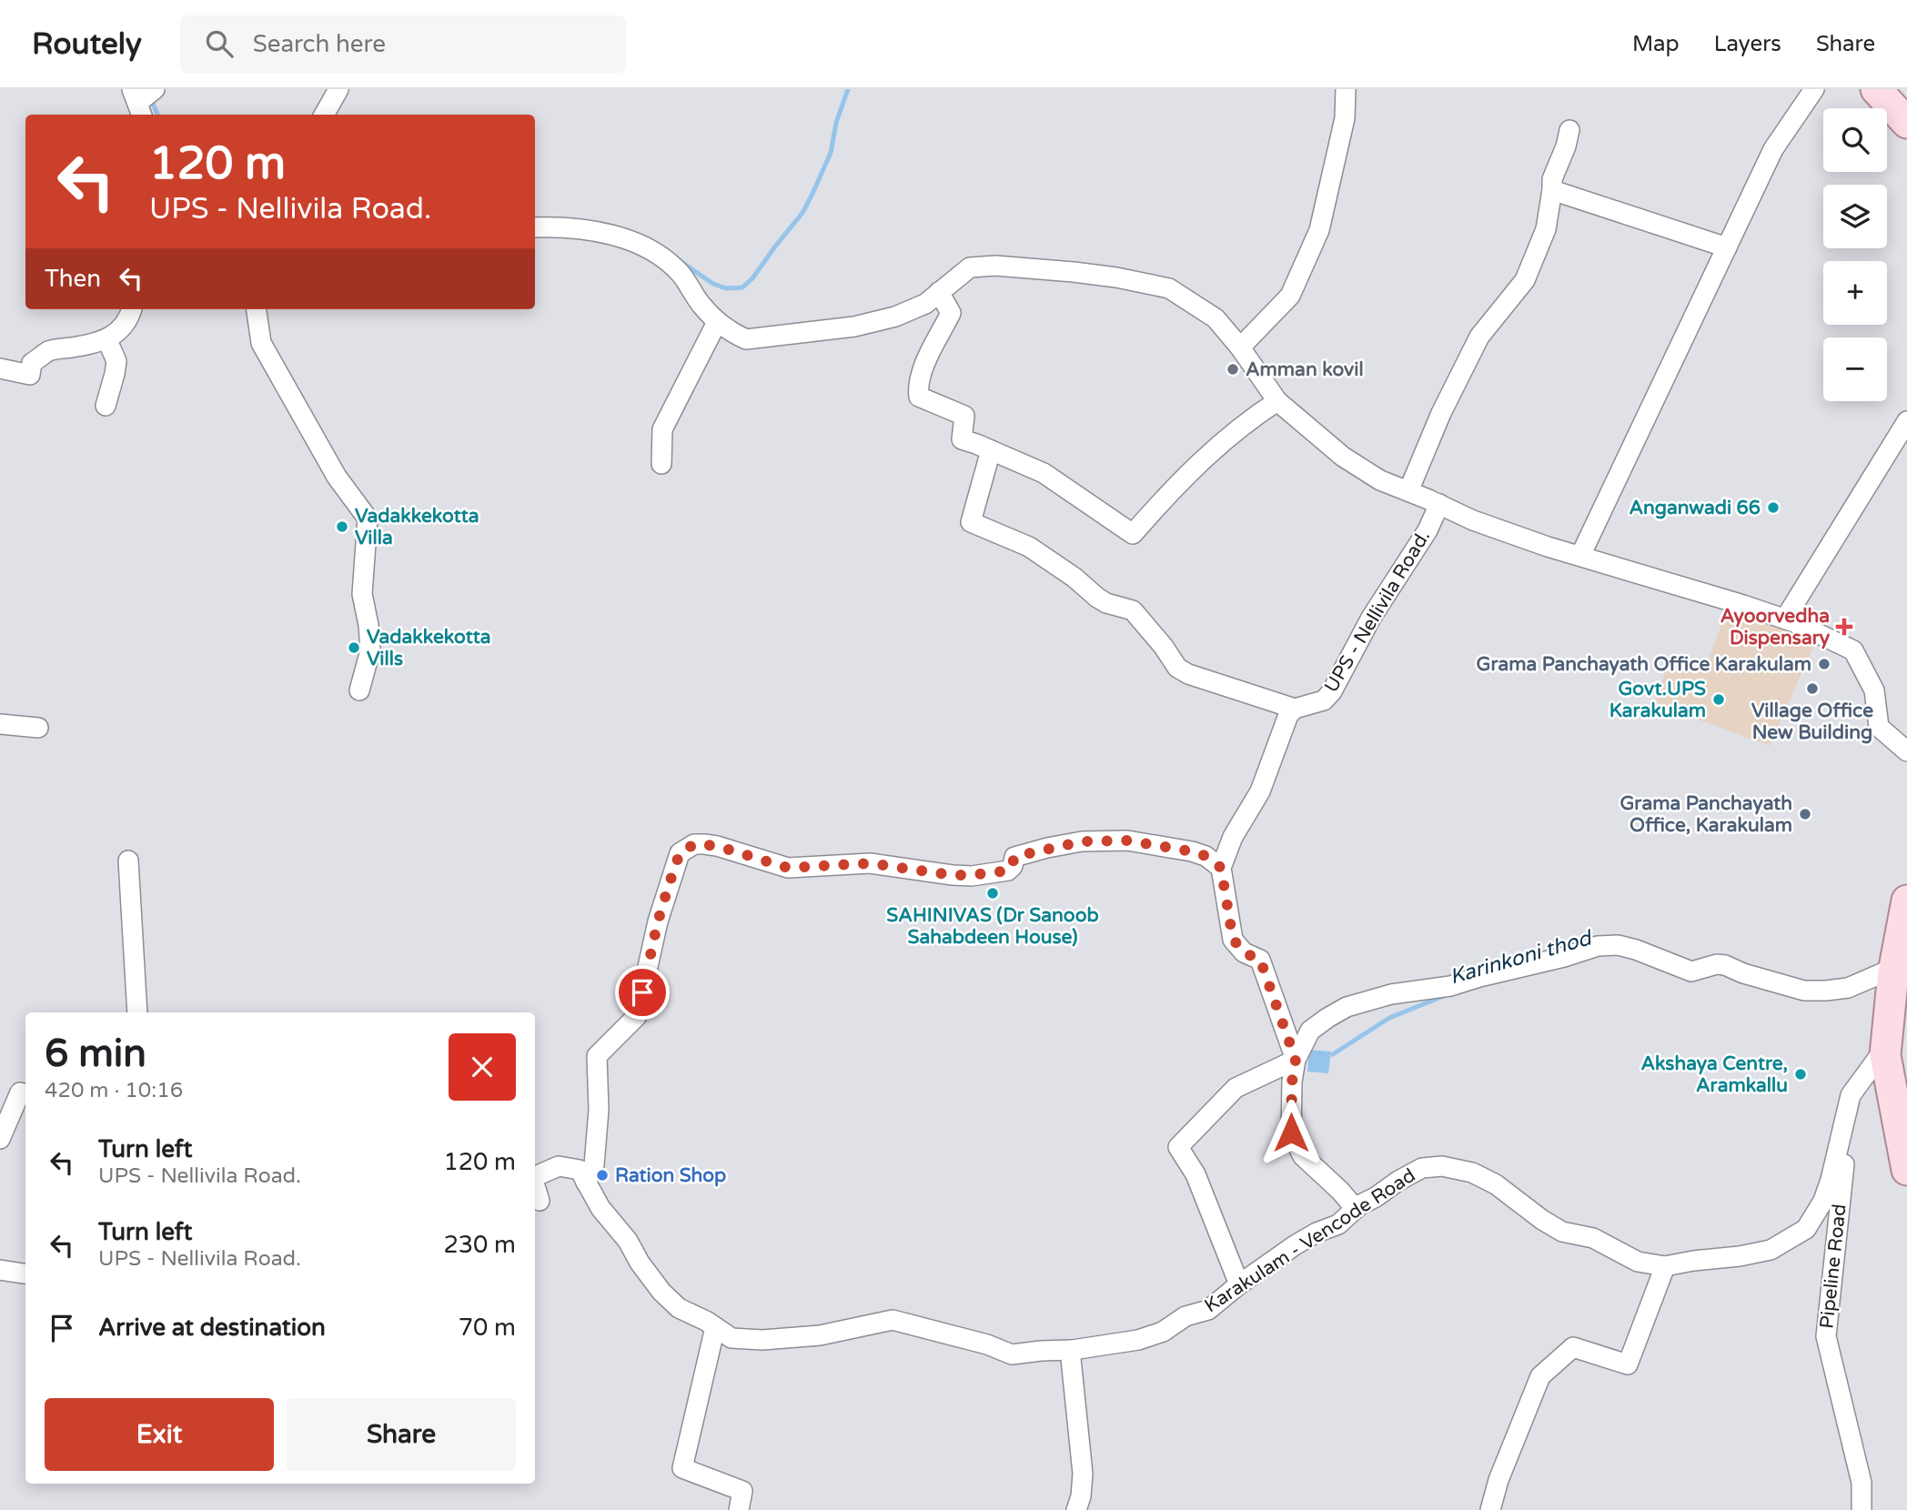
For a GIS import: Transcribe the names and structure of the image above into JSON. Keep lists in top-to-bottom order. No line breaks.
{"streets":{"street":["UPS - Nellivila Road.","Karakulam - Vencode Road","Pipeline Road"]},"crossings":[["Karakulam - Vencode Road","Pipeline Road"]],"water":["Karinkoni thod"],"places":{"other":["Amman kovil","Anganwadi 66","Vadakkekotta Villa","Vadakkekotta Vills","Grama Panchayath Office Karakulam","Village Office New Building","Govt.UPS Karakulam","Grama Panchayath Office, Karakulam","SAHINIVAS (Dr Sanoob Sahabdeen House)","Akshaya Centre, Aramkallu","Ration Shop"],"health":["Ayoorvedha Dispensary"]},"page":{"header":"Routely","search":"Search here","nav":["Map","Layers","Share"],"map_buttons":["+","−"],"turn":["120 m","UPS - Nellivila Road."],"then":"Then","heading":["6 min","420 m · 10:16"],"list":[{"name":"Turn left","note":"UPS - Nellivila Road.","value":"120 m"},{"name":"Turn left","note":"UPS - Nellivila Road.","value":"230 m"},{"name":"Arrive at destination","value":"70 m"}],"buttons":["Exit","Share"]}}
